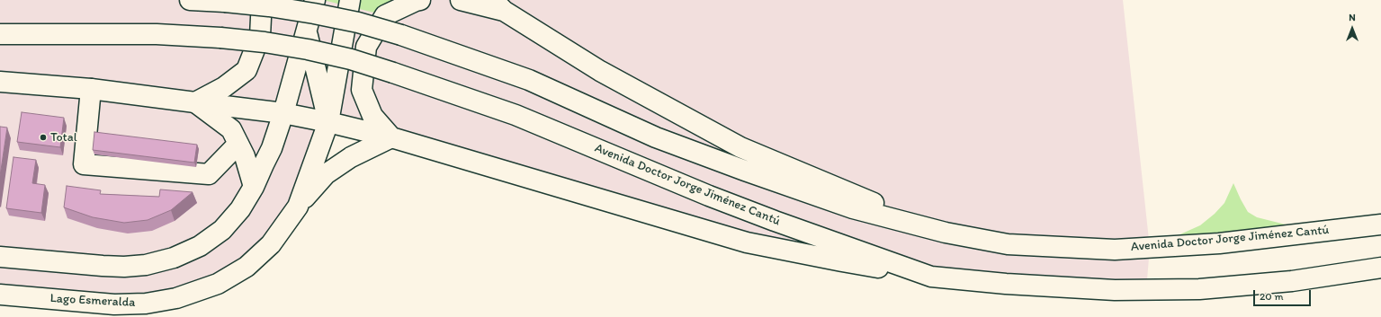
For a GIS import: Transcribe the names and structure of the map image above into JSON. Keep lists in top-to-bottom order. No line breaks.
{"streets":{"main road":["Avenida Doctor Jorge Jiménez Cantú","Lago Esmeralda"]},"places":["Total"],"scale_bar":"20 m","north":"top"}
